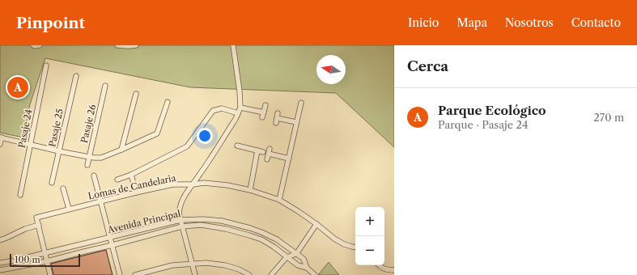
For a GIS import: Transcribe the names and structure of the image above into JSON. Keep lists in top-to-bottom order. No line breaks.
{"streets":{"street":["Pasaje 26","Pasaje 25","Pasaje 24","Lomas de Candelaria","Avenida Principal"]},"scale_bar":"100 m","north":"left","page":{"header":"Pinpoint","nav":["Inicio","Mapa","Nosotros","Contacto"],"heading":"Cerca","pins":"A","list":[{"mark":"A","name":"Parque Ecológico","note":"Parque · Pasaje 24","value":"270 m"}],"map_buttons":["+","−"],"scale":"100 m"}}
